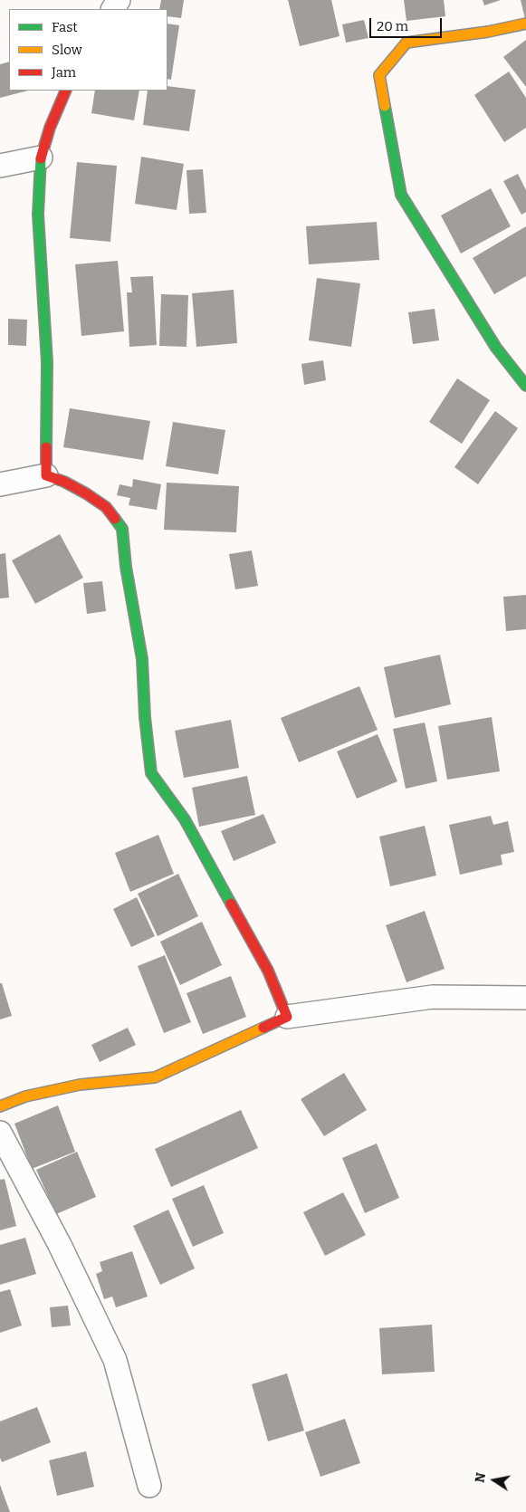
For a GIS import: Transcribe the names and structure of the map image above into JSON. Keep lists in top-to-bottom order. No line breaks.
{"legend":["Fast","Slow","Jam"],"scale_bar":"20 m","north":"left"}
